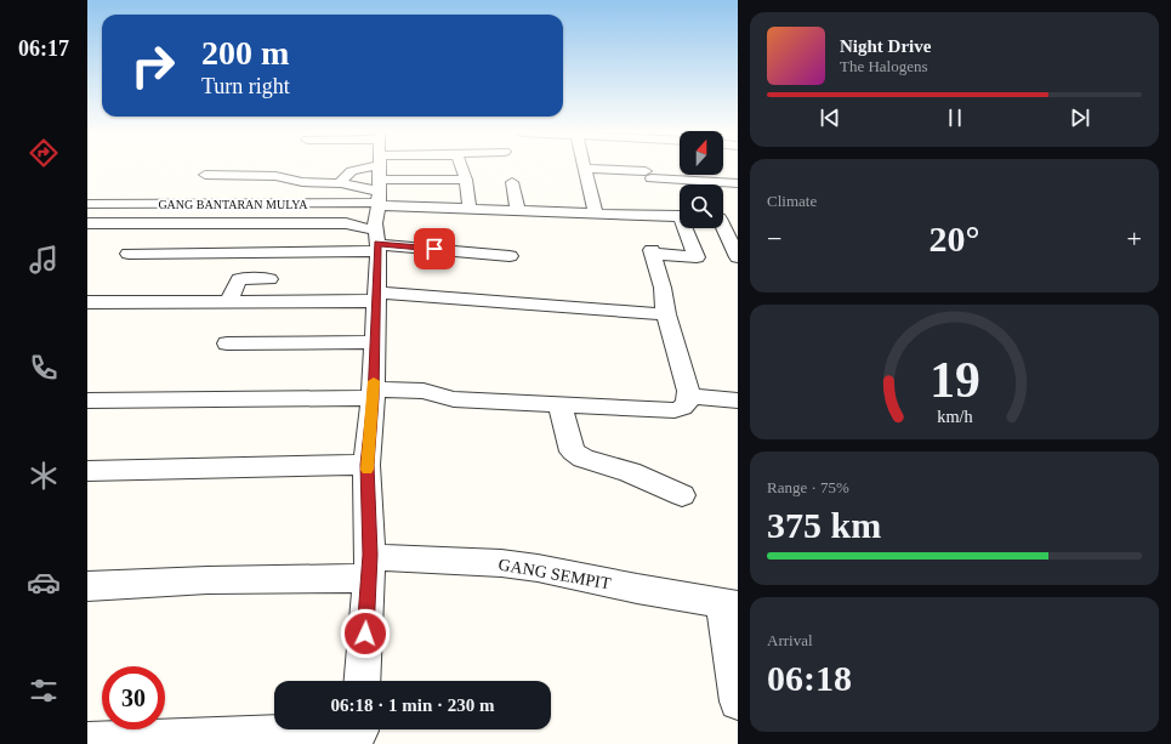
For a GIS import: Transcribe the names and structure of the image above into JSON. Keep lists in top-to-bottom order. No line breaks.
{"streets":{"street":["GANG BANTARAN MULYA","GANG SEMPIT"]},"north":"top","page":{"tabs":"06:17","turn":["200 m","Turn right"],"song":["Night Drive","The Halogens"],"tile":["Climate",["Range · 75%","375 km"],["Arrival","06:18"]],"heat":["−","20°","+"],"limit":"30","trip":"06:18 · 1 min · 230 m","gauge":["19","km/h"]}}
